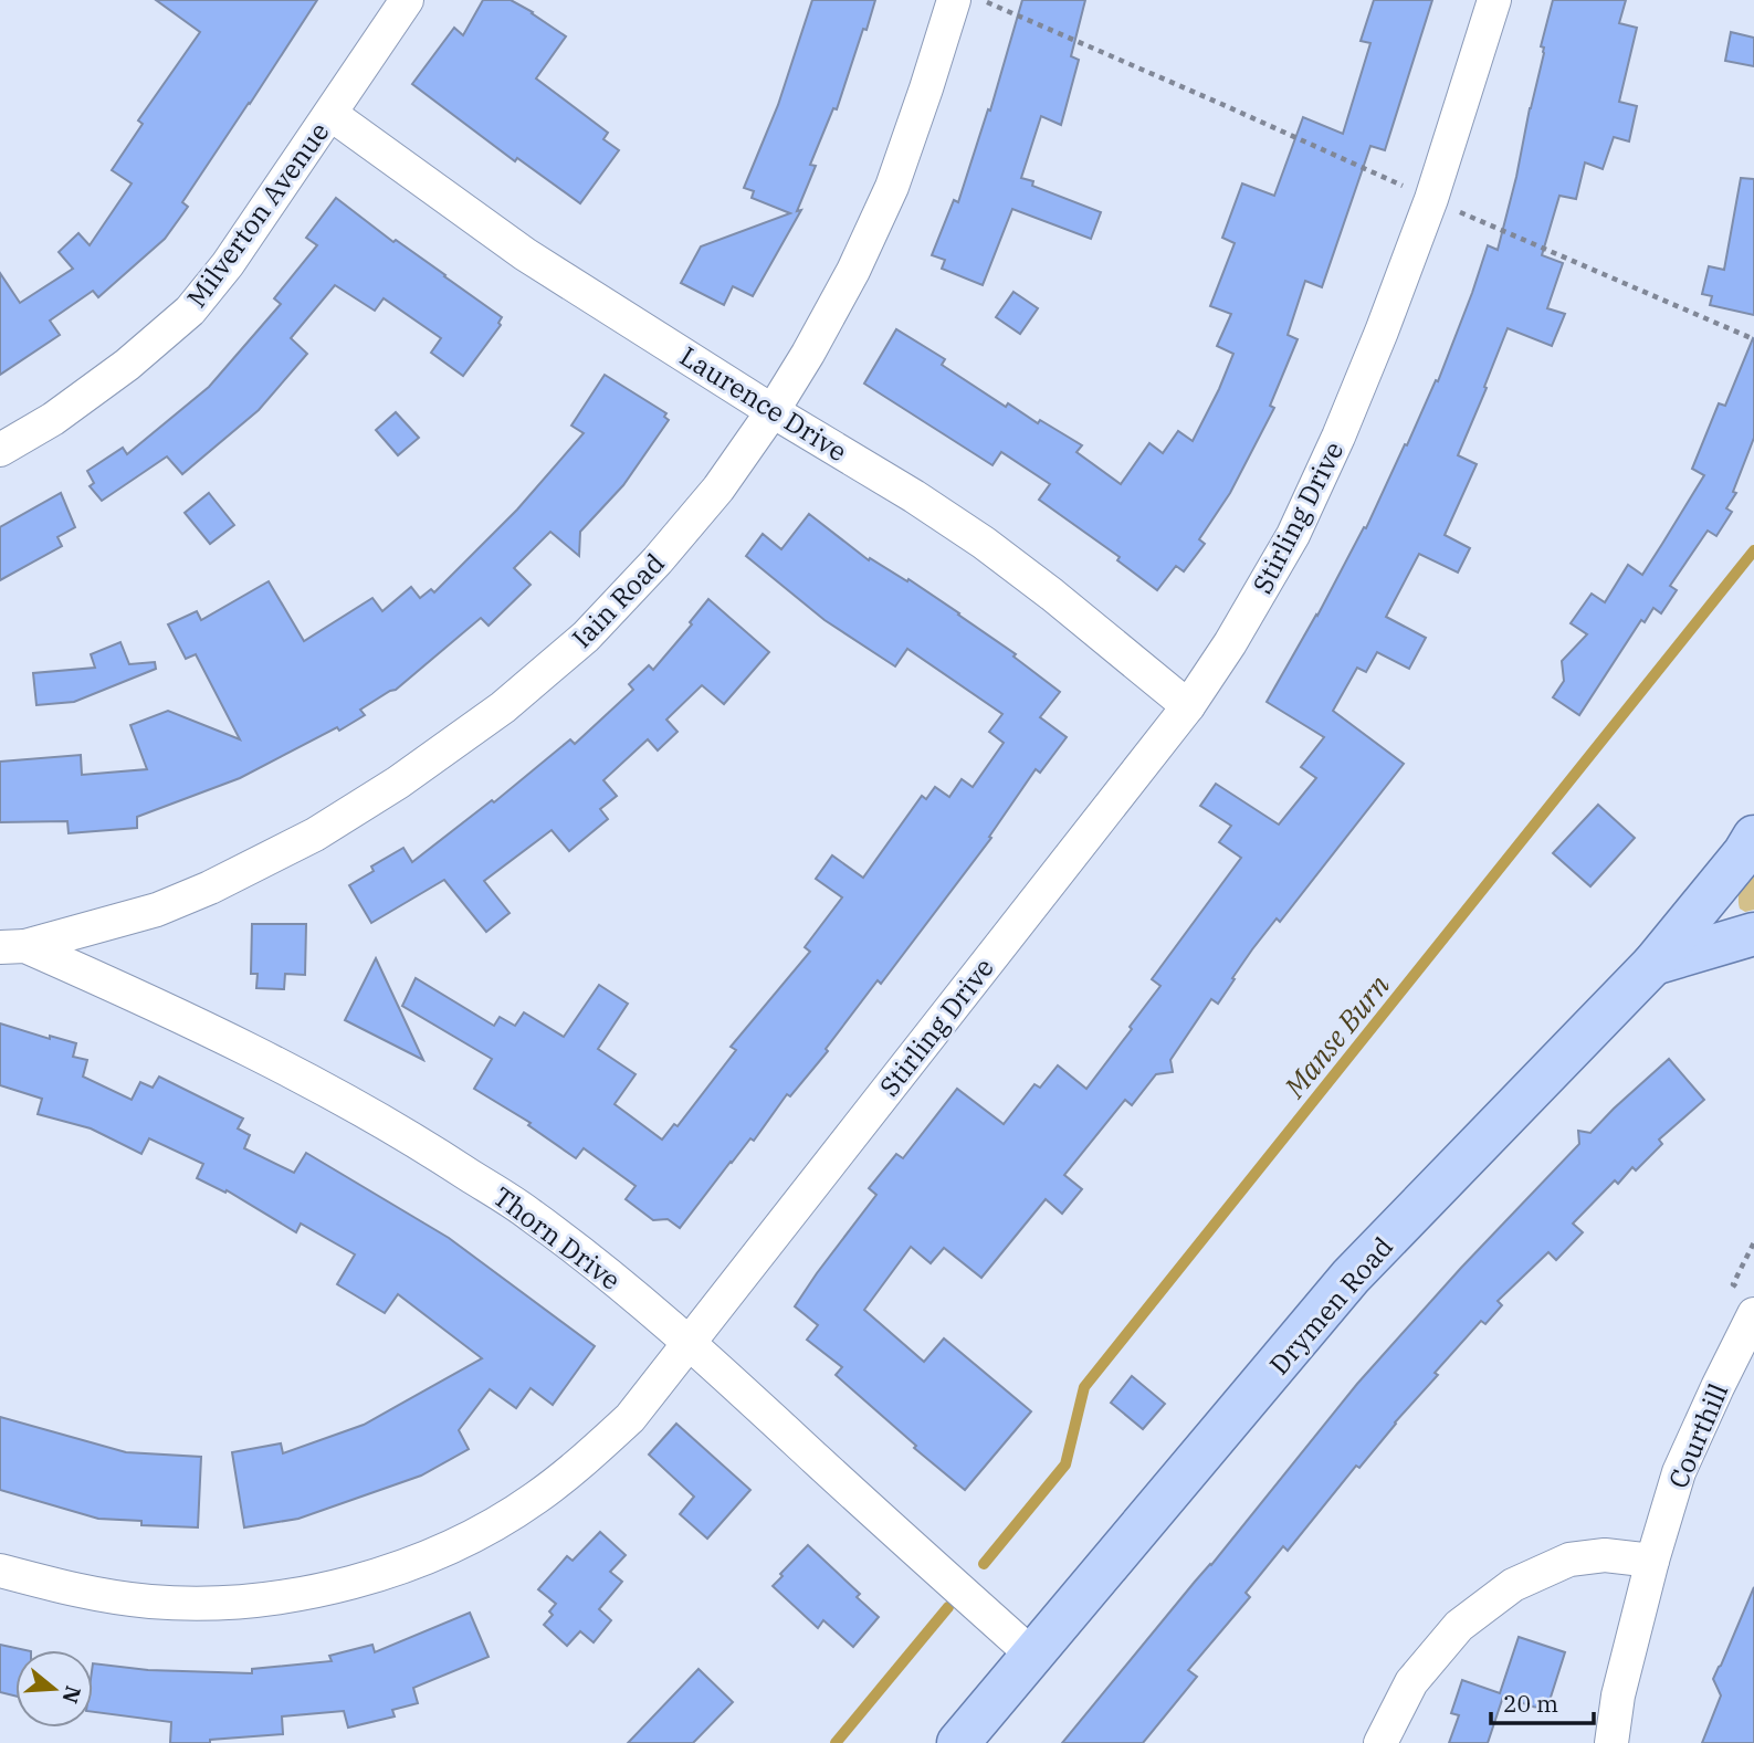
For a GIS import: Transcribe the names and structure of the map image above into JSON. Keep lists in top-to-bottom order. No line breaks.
{"streets":{"main road":["Drymen Road"],"street":["Milverton Avenue","Laurence Drive","Stirling Drive","Iain Road","Thorn Drive","Courthill"]},"crossings":[["Milverton Avenue","Laurence Drive"],["Laurence Drive","Stirling Drive"],["Laurence Drive","Iain Road"],["Stirling Drive","Thorn Drive"],["Iain Road","Thorn Drive"],["Thorn Drive","Drymen Road"]],"water":["Manse Burn"],"scale_bar":"20 m","north":"right"}
